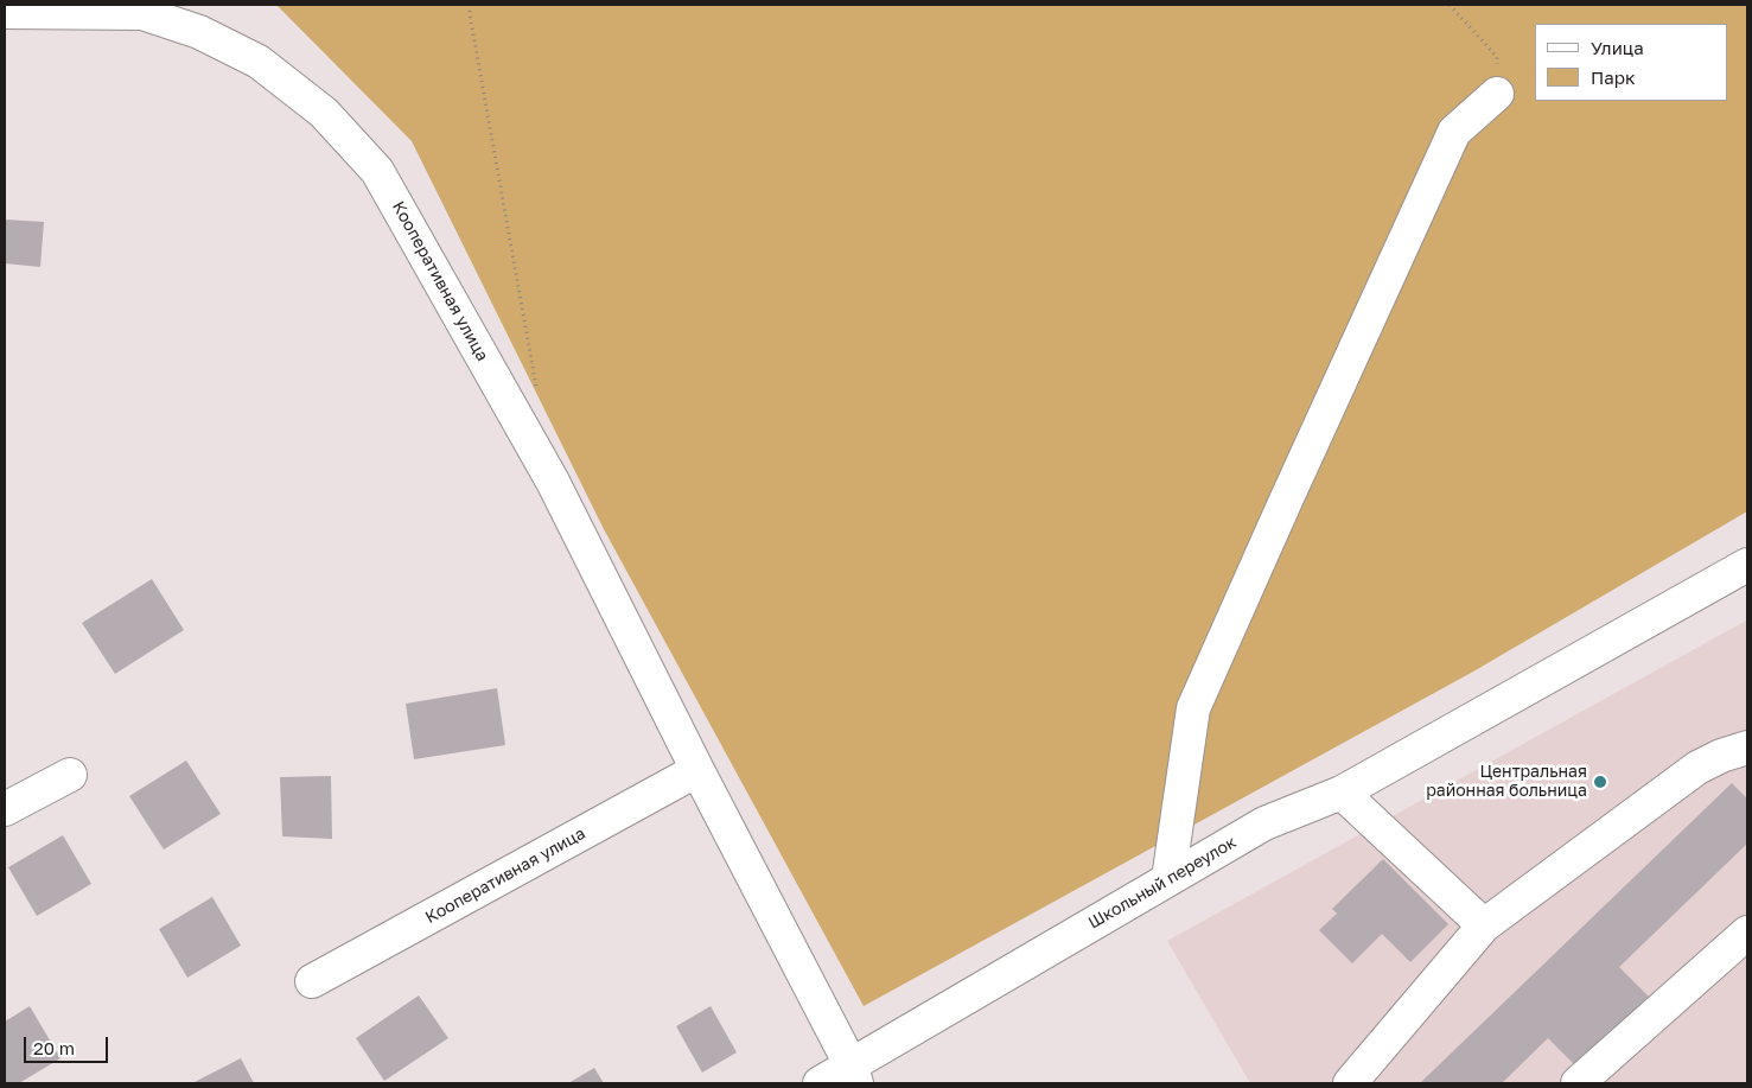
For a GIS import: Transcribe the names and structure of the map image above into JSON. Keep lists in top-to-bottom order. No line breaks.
{"streets":{"street":["Кооперативная улица","Школьный переулок"]},"crossings":[["Кооперативная улица","Школьный переулок"]],"places":["Центральная районная больница"],"legend":["Улица","Парк"],"scale_bar":"20 m"}
